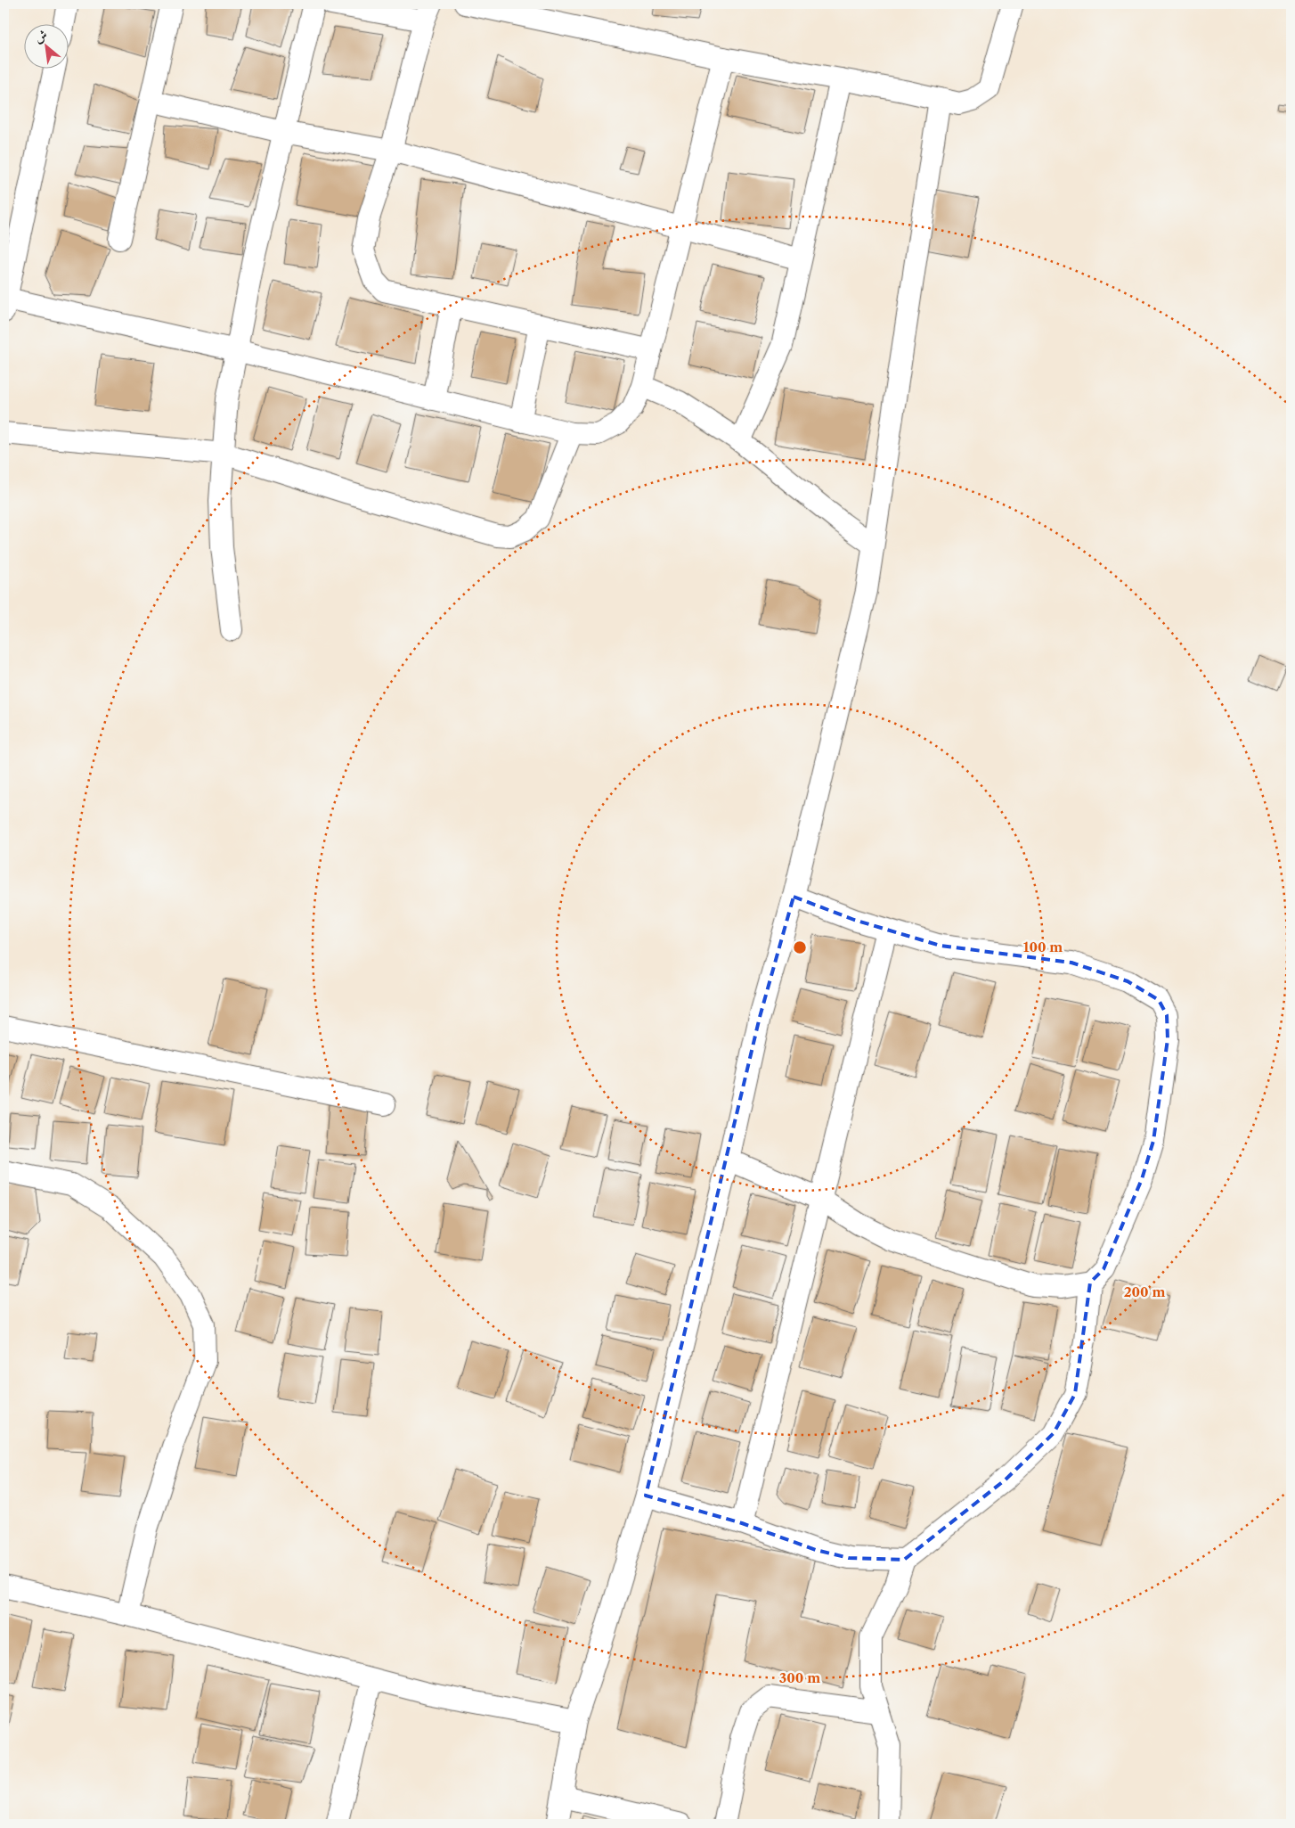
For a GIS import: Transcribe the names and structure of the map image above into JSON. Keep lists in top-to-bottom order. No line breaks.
{"north":"top left","rings":["100 m","200 m","300 m"]}
